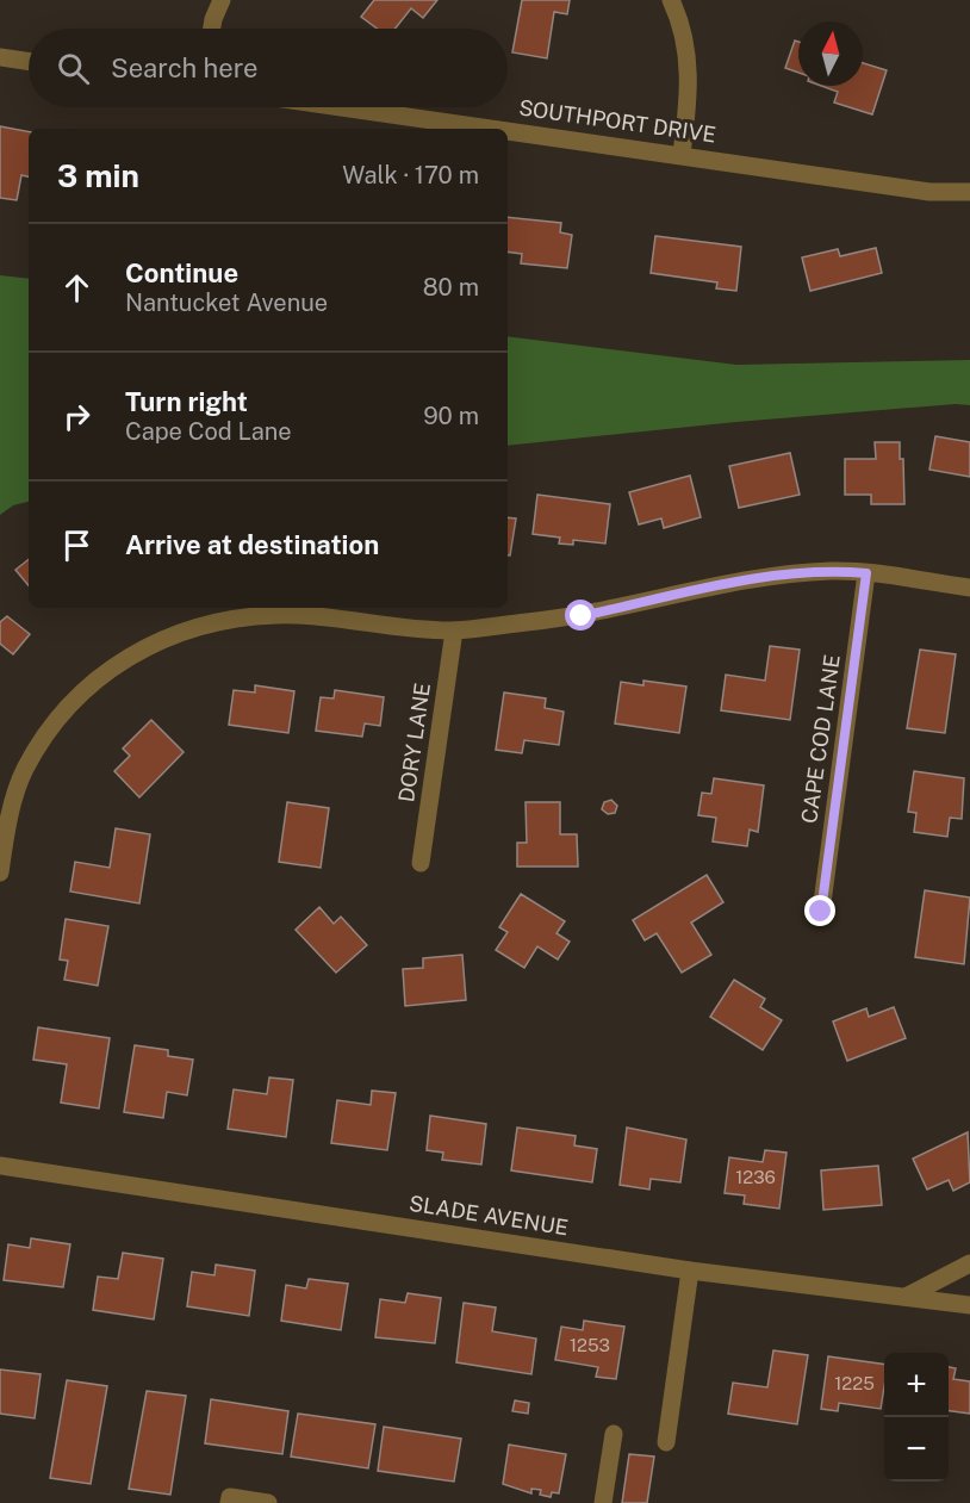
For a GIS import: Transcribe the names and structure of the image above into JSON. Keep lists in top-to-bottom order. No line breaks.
{"streets":{"street":["SOUTHPORT DRIVE","CAPE COD LANE","DORY LANE","SLADE AVENUE"]},"house_numbers":["1236","1253","1225"],"north":"top","page":{"search":"Search here","heading":["3 min","Walk · 170 m"],"list":[["Continue","Nantucket Avenue","80 m"],["Turn right","Cape Cod Lane","90 m"],"Arrive at destination"],"map_buttons":["+","−"]}}
